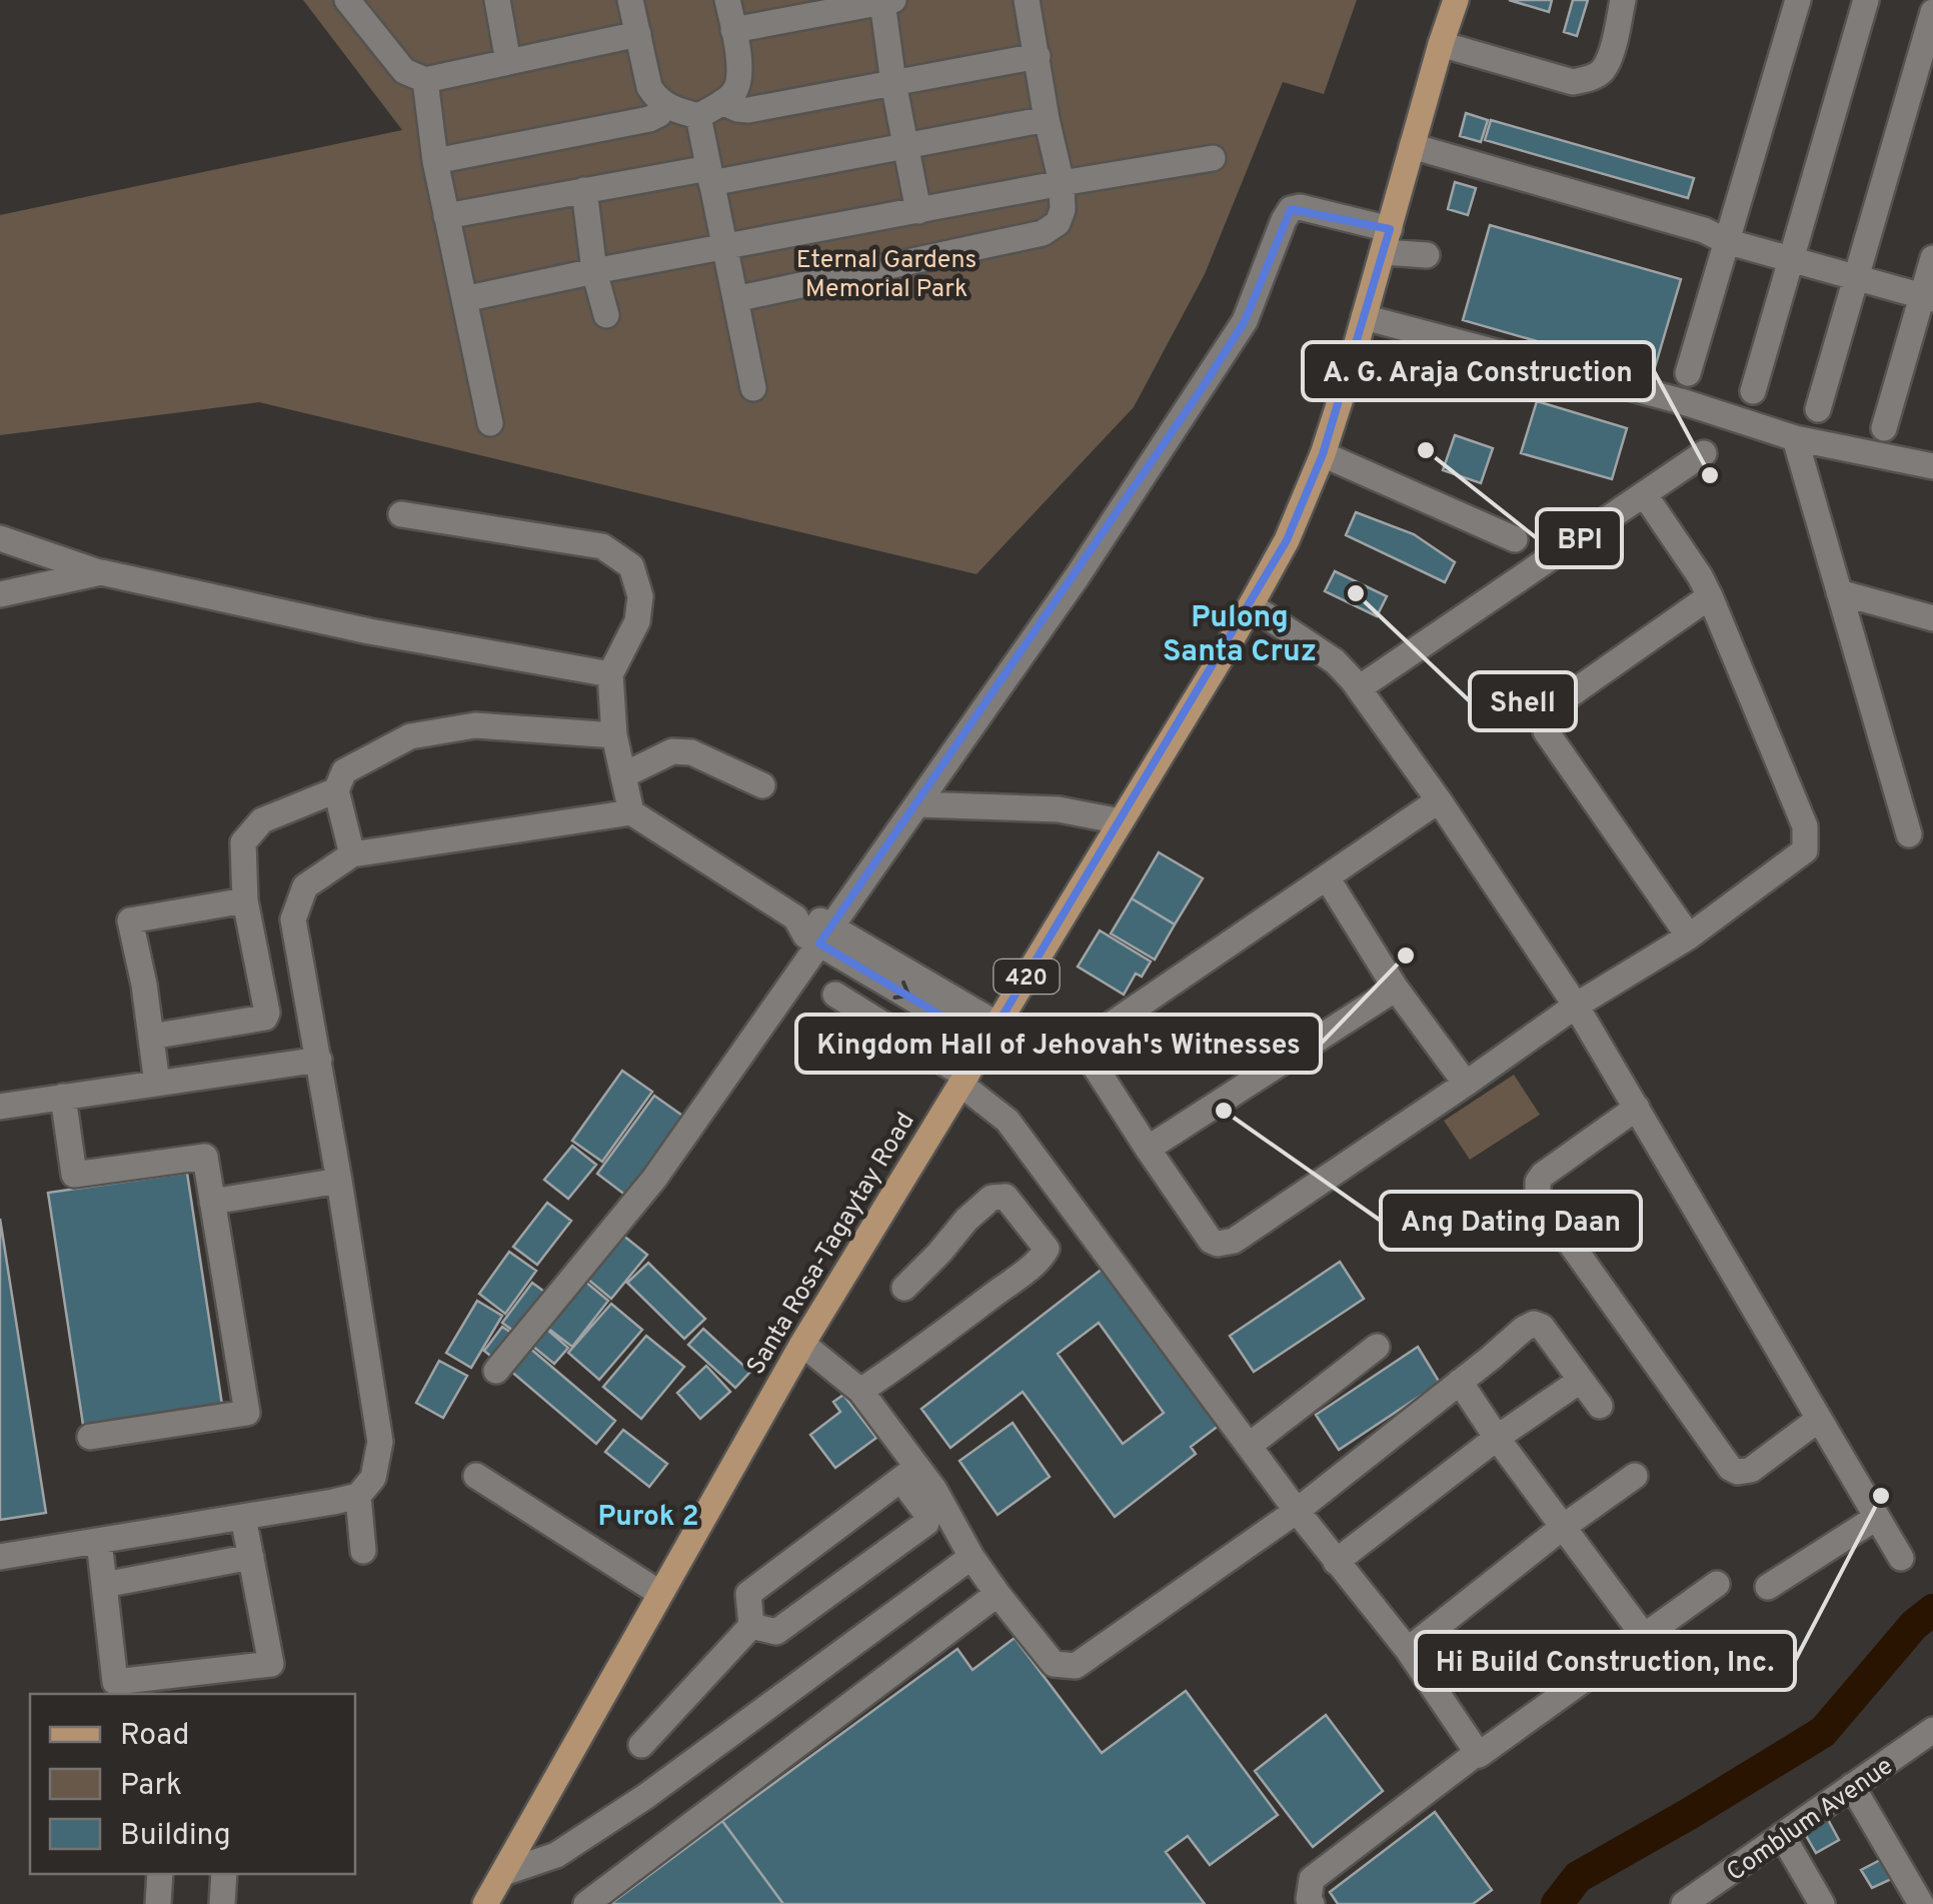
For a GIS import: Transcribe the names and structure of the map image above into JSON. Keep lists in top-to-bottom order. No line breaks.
{"streets":{"main road":["420","Santa Rosa-Tagaytay Road"],"street":["Comblum Avenue"]},"districts":["Pulong Santa Cruz","Purok 2"],"parks":["Eternal Gardens Memorial Park"],"places":["BPI","A. G. Araja Construction","Shell","Kingdom Hall of Jehovah's Witnesses","Ang Dating Daan","Hi Build Construction, Inc."],"legend":["Road","Park","Building"]}
